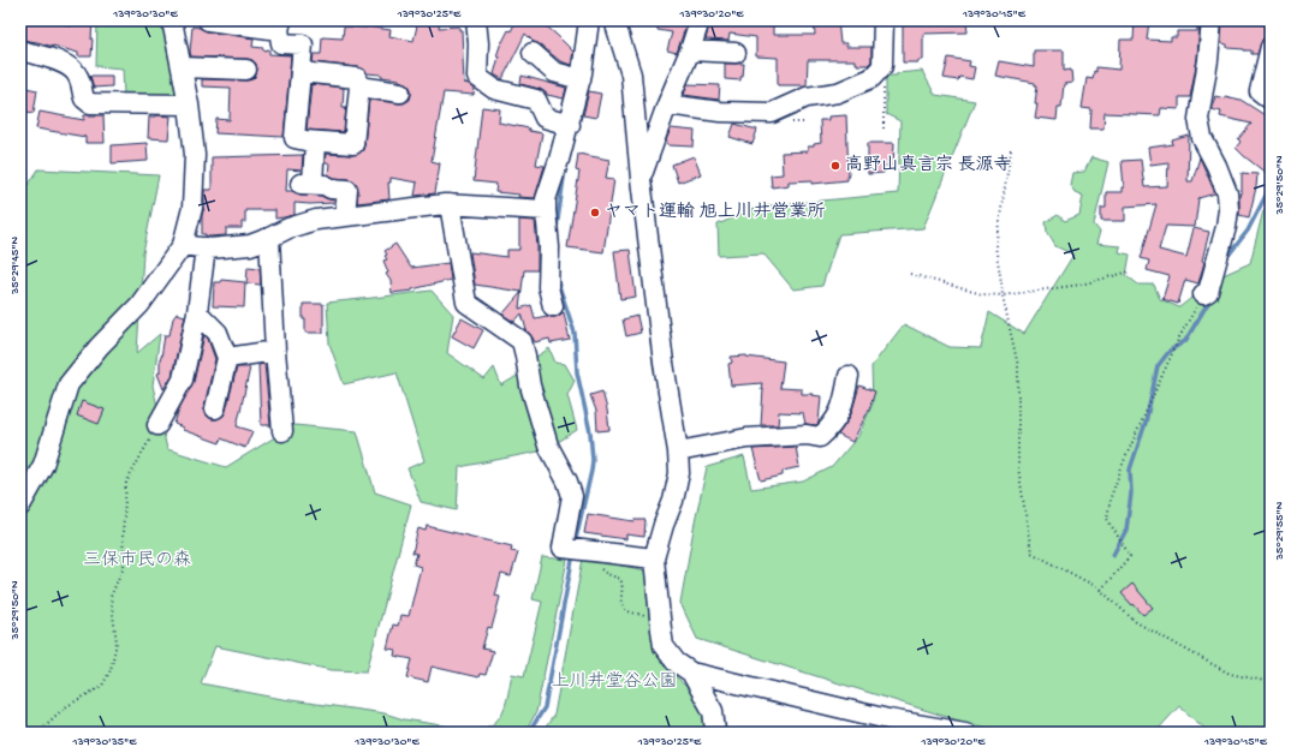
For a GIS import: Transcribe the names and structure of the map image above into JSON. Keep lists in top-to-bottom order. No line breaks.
{"parks":["三保市民の森","上川井堂谷公園"],"places":["高野山真言宗 長源寺","ヤマト運輸 旭上川井営業所"],"coordinates":["139°30'30\"E","139°30'25\"E","139°30'20\"E","139°30'15\"E","35°29'50\"N","35°29'45\"N","35°29'55\"N","139°30'35\"E"]}
